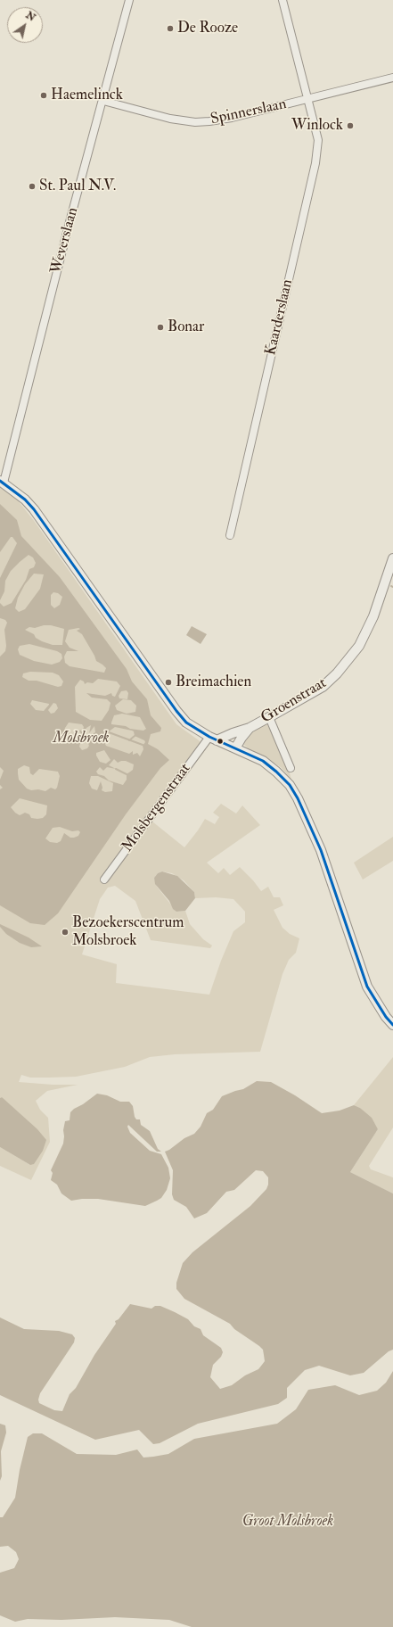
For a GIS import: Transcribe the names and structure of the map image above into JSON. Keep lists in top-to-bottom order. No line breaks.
{"streets":{"street":["Spinnerslaan","Weverslaan","Kaarderslaan","Groenstraat","Molsbergenstraat"]},"crossings":[["Spinnerslaan","Weverslaan"],["Spinnerslaan","Kaarderslaan"],["Groenstraat","Molsbergenstraat"]],"parks":["Molsbroek","Groot Molsbroek"],"places":["De Rooze","Haemelinck","Winlock","St. Paul N.V.","Bonar","Breimachien","Bezoekerscentrum Molsbroek"],"north":"top right"}
